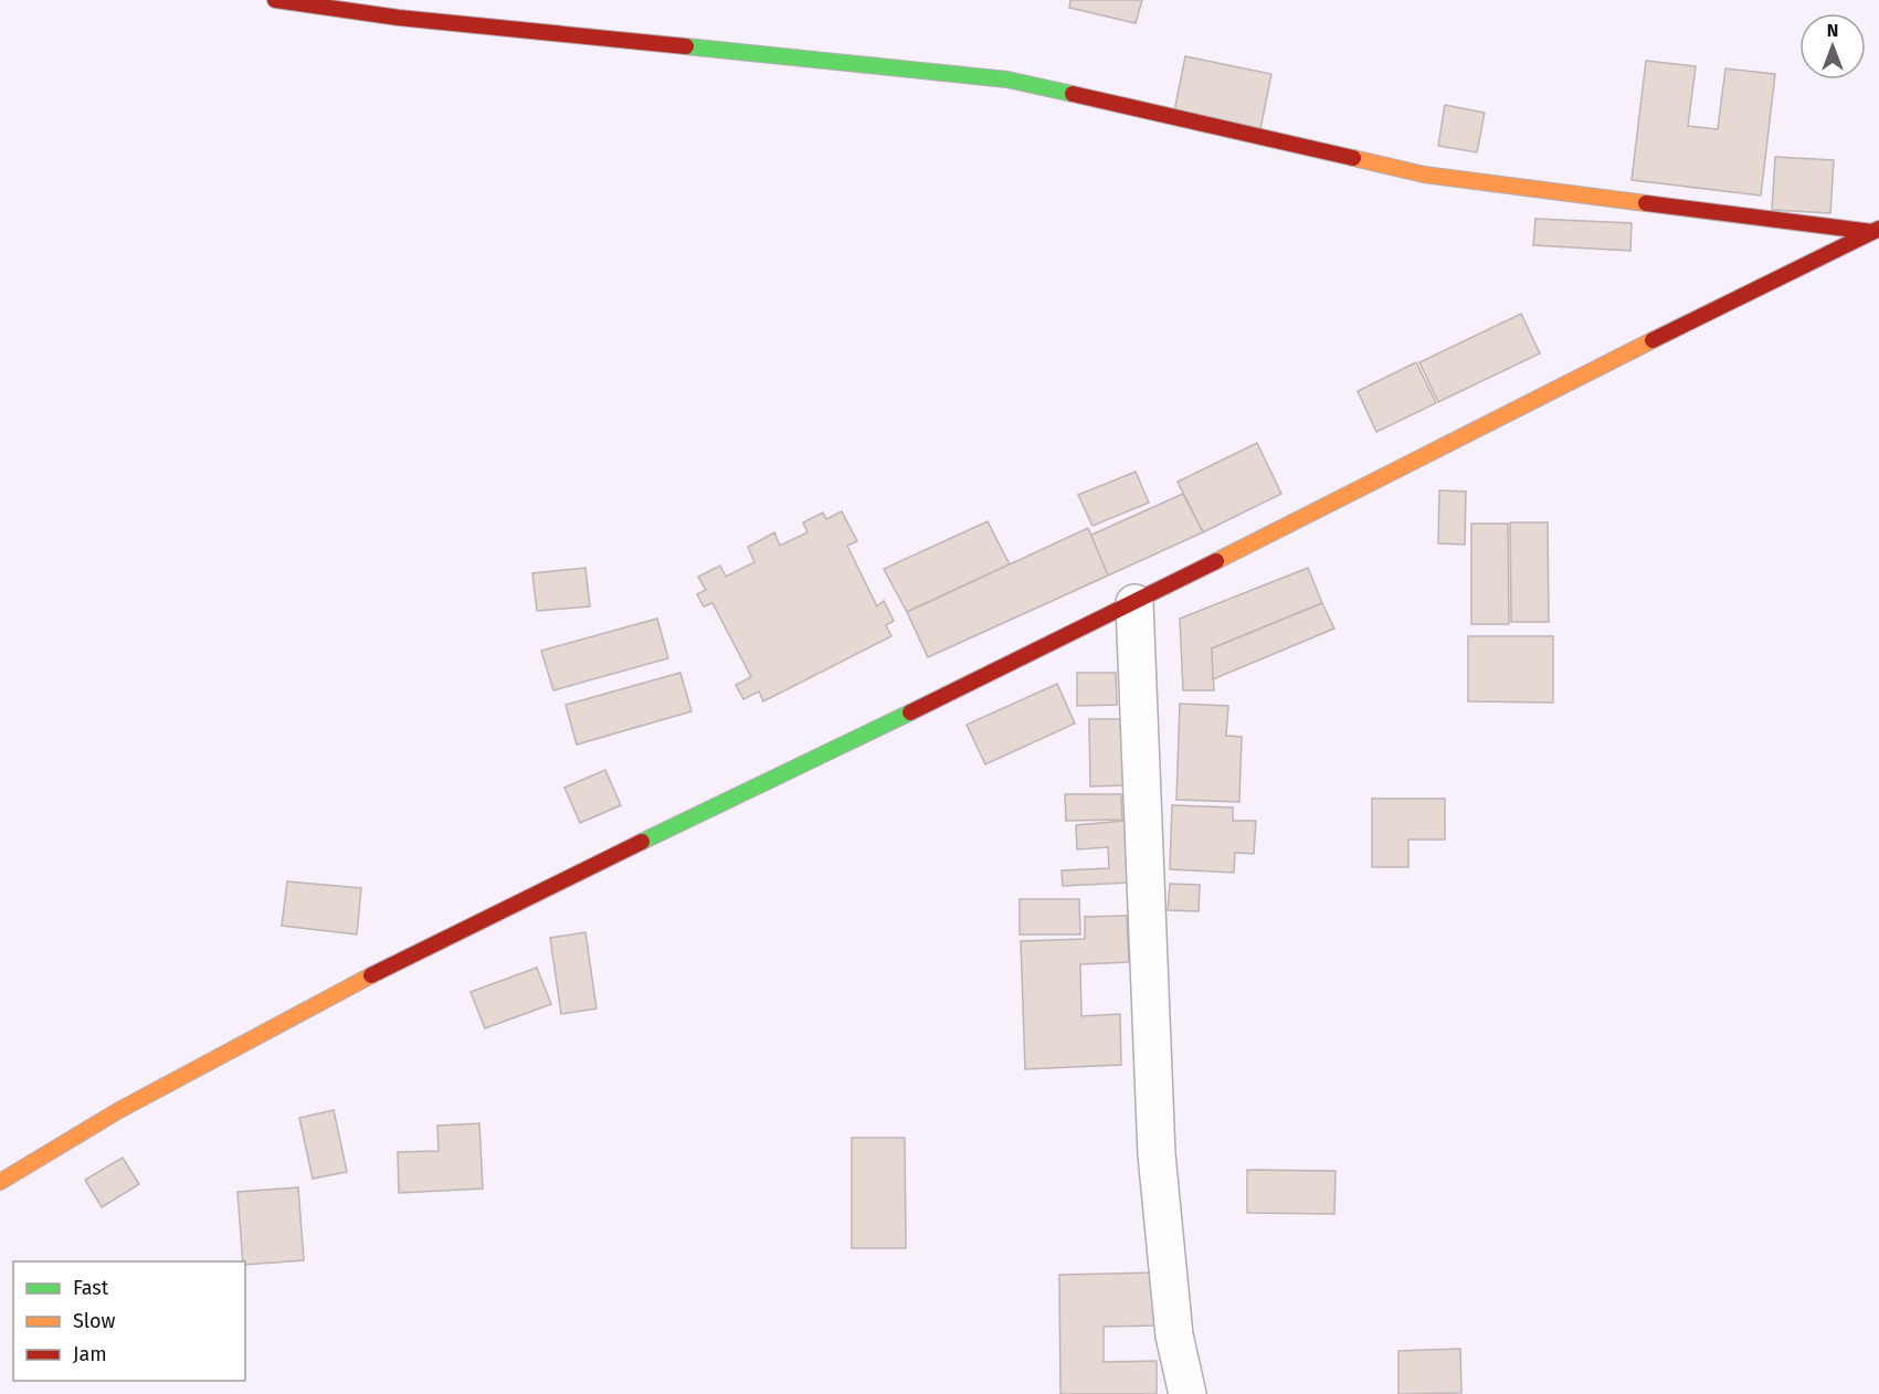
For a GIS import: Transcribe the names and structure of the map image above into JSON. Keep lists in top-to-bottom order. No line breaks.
{"legend":["Fast","Slow","Jam"],"north":"top"}
